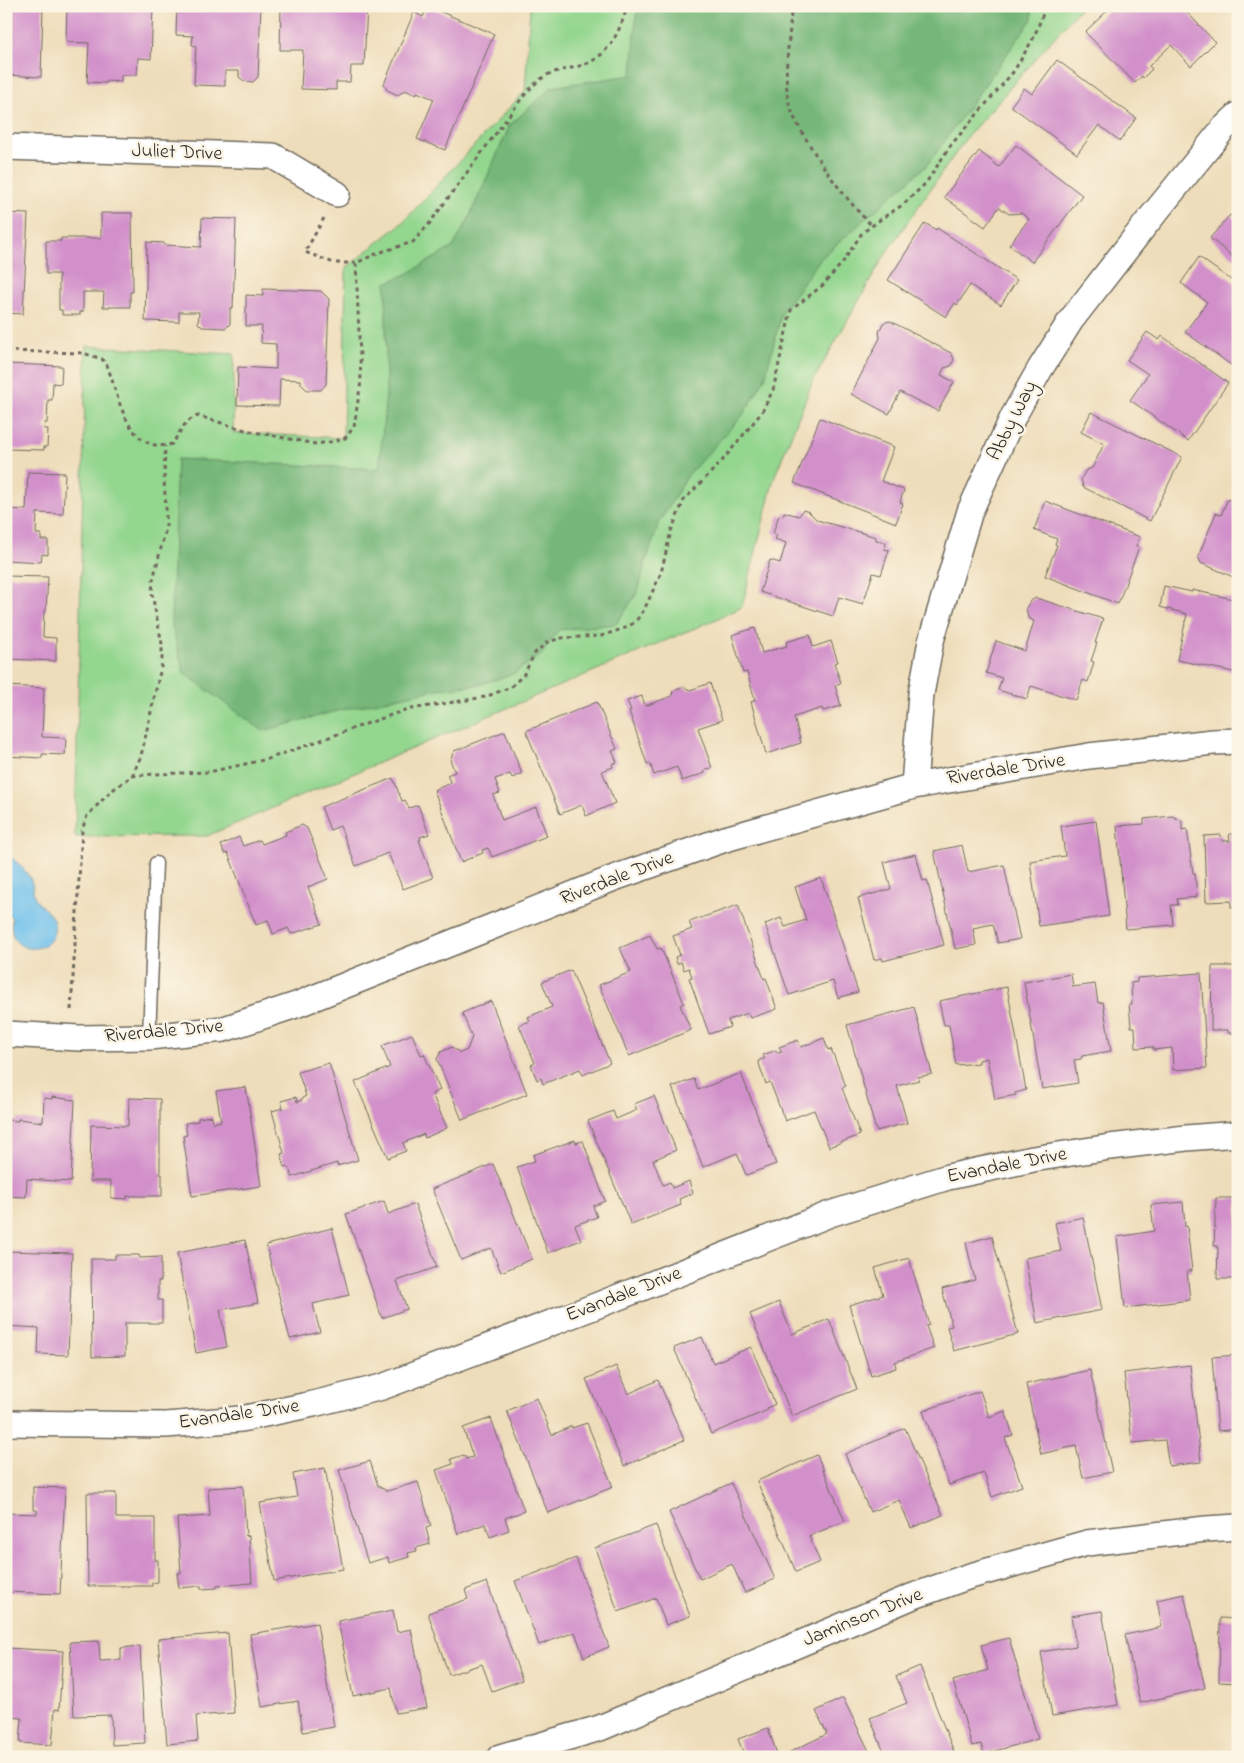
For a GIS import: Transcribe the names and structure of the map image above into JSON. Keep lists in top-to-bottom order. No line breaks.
{"streets":{"street":["Juliet Drive","Abby Way","Riverdale Drive","Evandale Drive","Jaminson Drive"]},"crossings":[["Abby Way","Riverdale Drive"]]}
